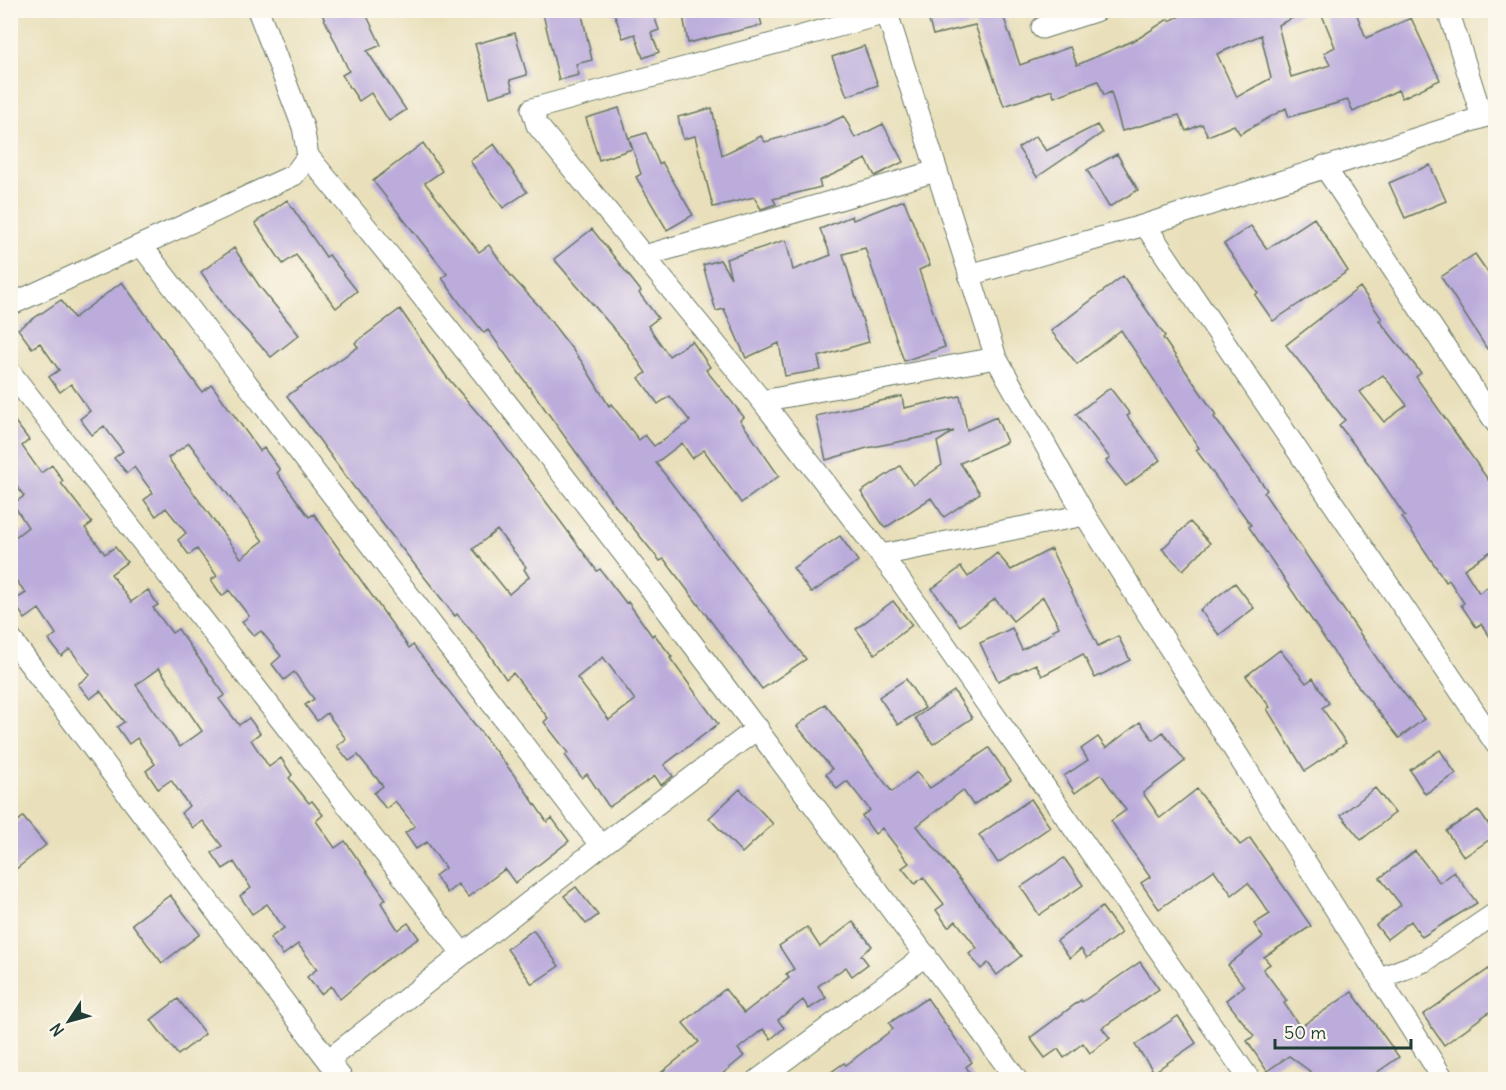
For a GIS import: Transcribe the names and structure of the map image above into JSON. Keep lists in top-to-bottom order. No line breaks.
{"scale_bar":"50 m","north":"bottom left"}
